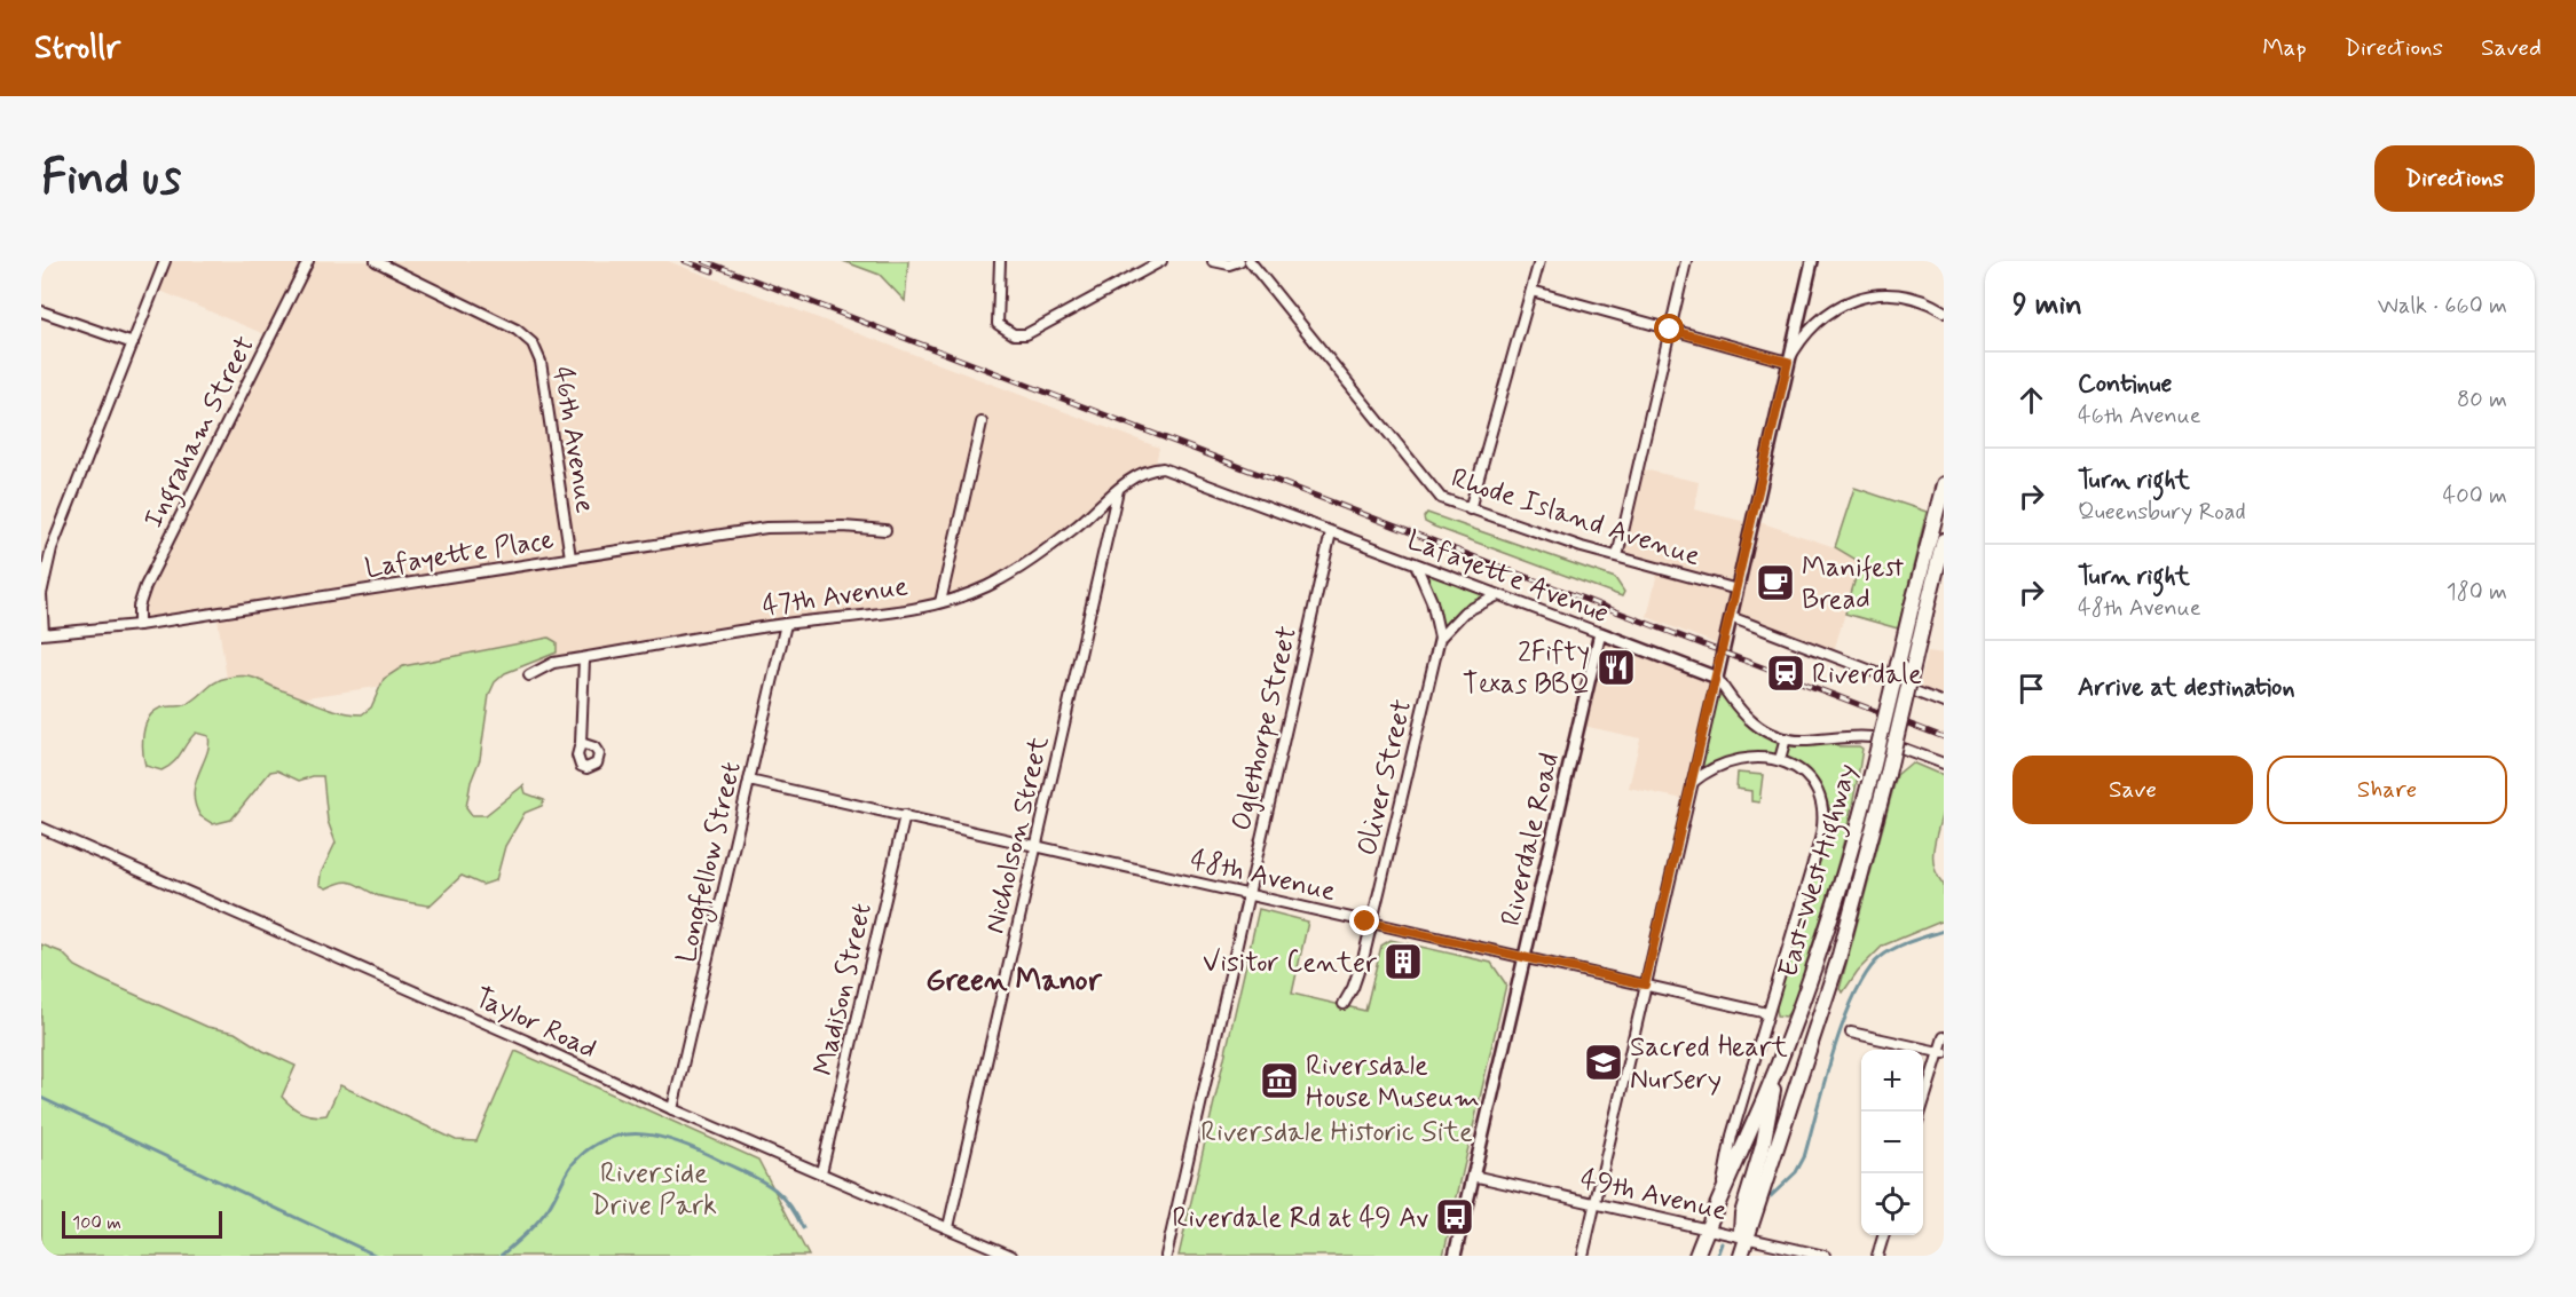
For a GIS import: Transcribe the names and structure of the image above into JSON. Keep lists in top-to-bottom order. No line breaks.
{"streets":{"main road":["East-West Highway"],"street":["Ingraham Street","46th Avenue","Rhode Island Avenue","Lafayette Place","Lafayette Avenue","47th Avenue","Oglethorpe Street","Oliver Street","Nicholson Street","Riverdale Road","Longfellow Street","48th Avenue","Madison Street","Taylor Road","49th Avenue"]},"crossings":[["Ingraham Street","Lafayette Place"],["46th Avenue","Lafayette Place"],["Lafayette Avenue","47th Avenue"],["Lafayette Avenue","Oglethorpe Street"],["Lafayette Avenue","Oliver Street"],["Lafayette Avenue","Nicholson Street"],["Lafayette Avenue","Riverdale Road"],["47th Avenue","Nicholson Street"],["47th Avenue","Longfellow Street"],["Oglethorpe Street","48th Avenue"],["Oliver Street","48th Avenue"],["Nicholson Street","48th Avenue"],["Nicholson Street","Taylor Road"],["Riverdale Road","48th Avenue"],["Riverdale Road","49th Avenue"],["Longfellow Street","48th Avenue"],["Longfellow Street","Taylor Road"],["East-West Highway","49th Avenue"],["48th Avenue","Madison Street"],["Madison Street","Taylor Road"]],"districts":["Green Manor"],"parks":["Riversdale Historic Site","Riverside Drive Park"],"places":{"cafe":["Manifest Bread"],"restaurant":["2Fifty Texas BBQ"],"station":["Riverdale"],"building":["Visitor Center"],"school or university":["Sacred Heart Nursery"],"museum":["Riversdale House Museum"],"bus stop":["Riverdale Rd at 49 Av"]},"scale_bar":"100 m","page":{"header":"Strollr","nav":["Map","Directions","Saved"],"buttons":["Directions",["Save","Share"]],"title":"Find us","heading":["9 min","Walk · 660 m"],"list":[["Continue","46th Avenue","80 m"],["Turn right","Queensbury Road","400 m"],["Turn right","48th Avenue","180 m"],"Arrive at destination"],"map_buttons":["+","−"],"scale":"100 m"}}
